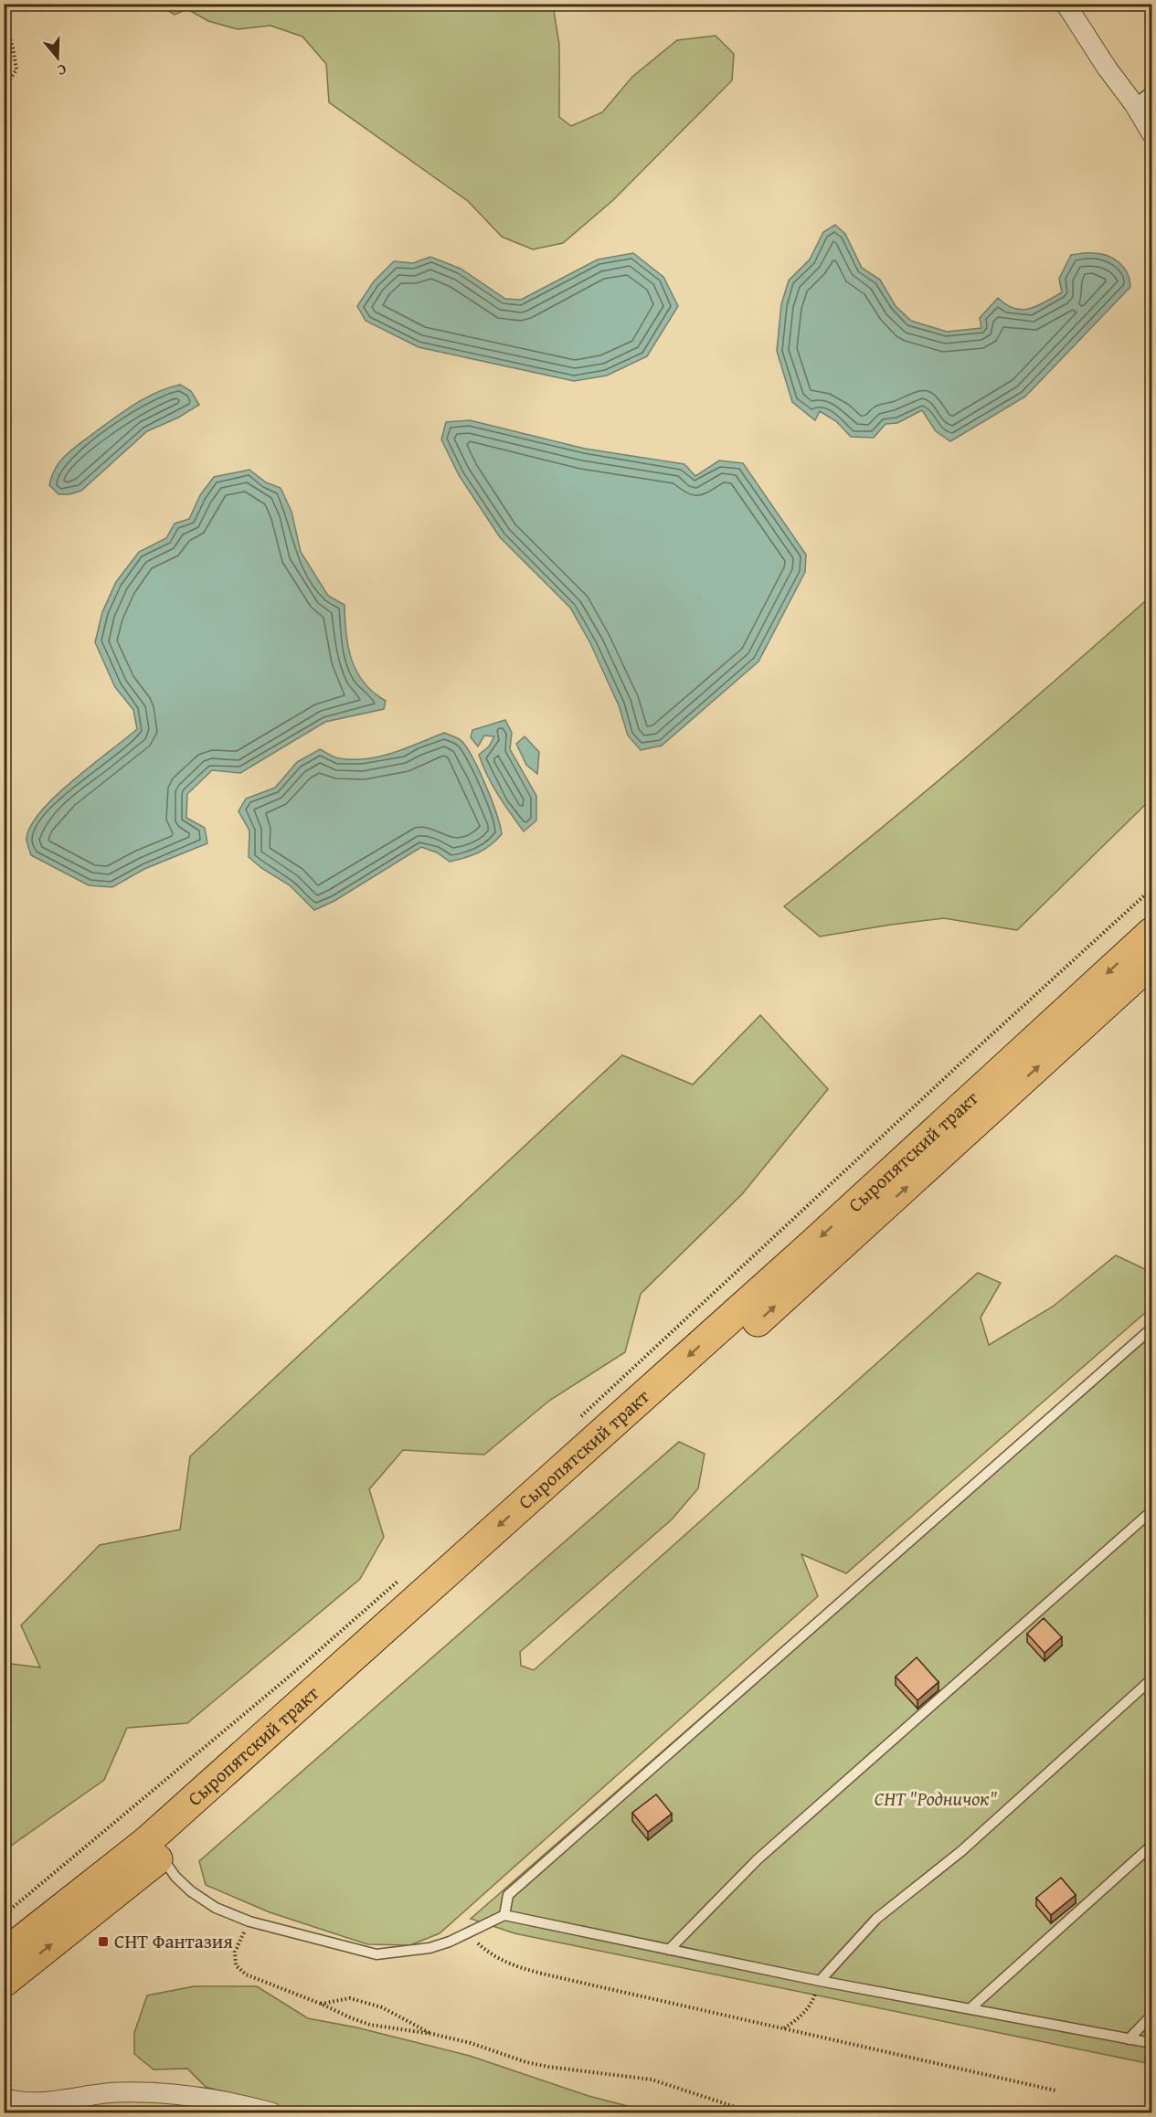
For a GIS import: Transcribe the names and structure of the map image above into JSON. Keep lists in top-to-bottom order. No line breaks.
{"streets":{"main road":["Сыропятский тракт"]},"parks":["СНТ \"Родничок\""],"places":{"transit":["СНТ Фантазия"]},"north":"bottom"}
